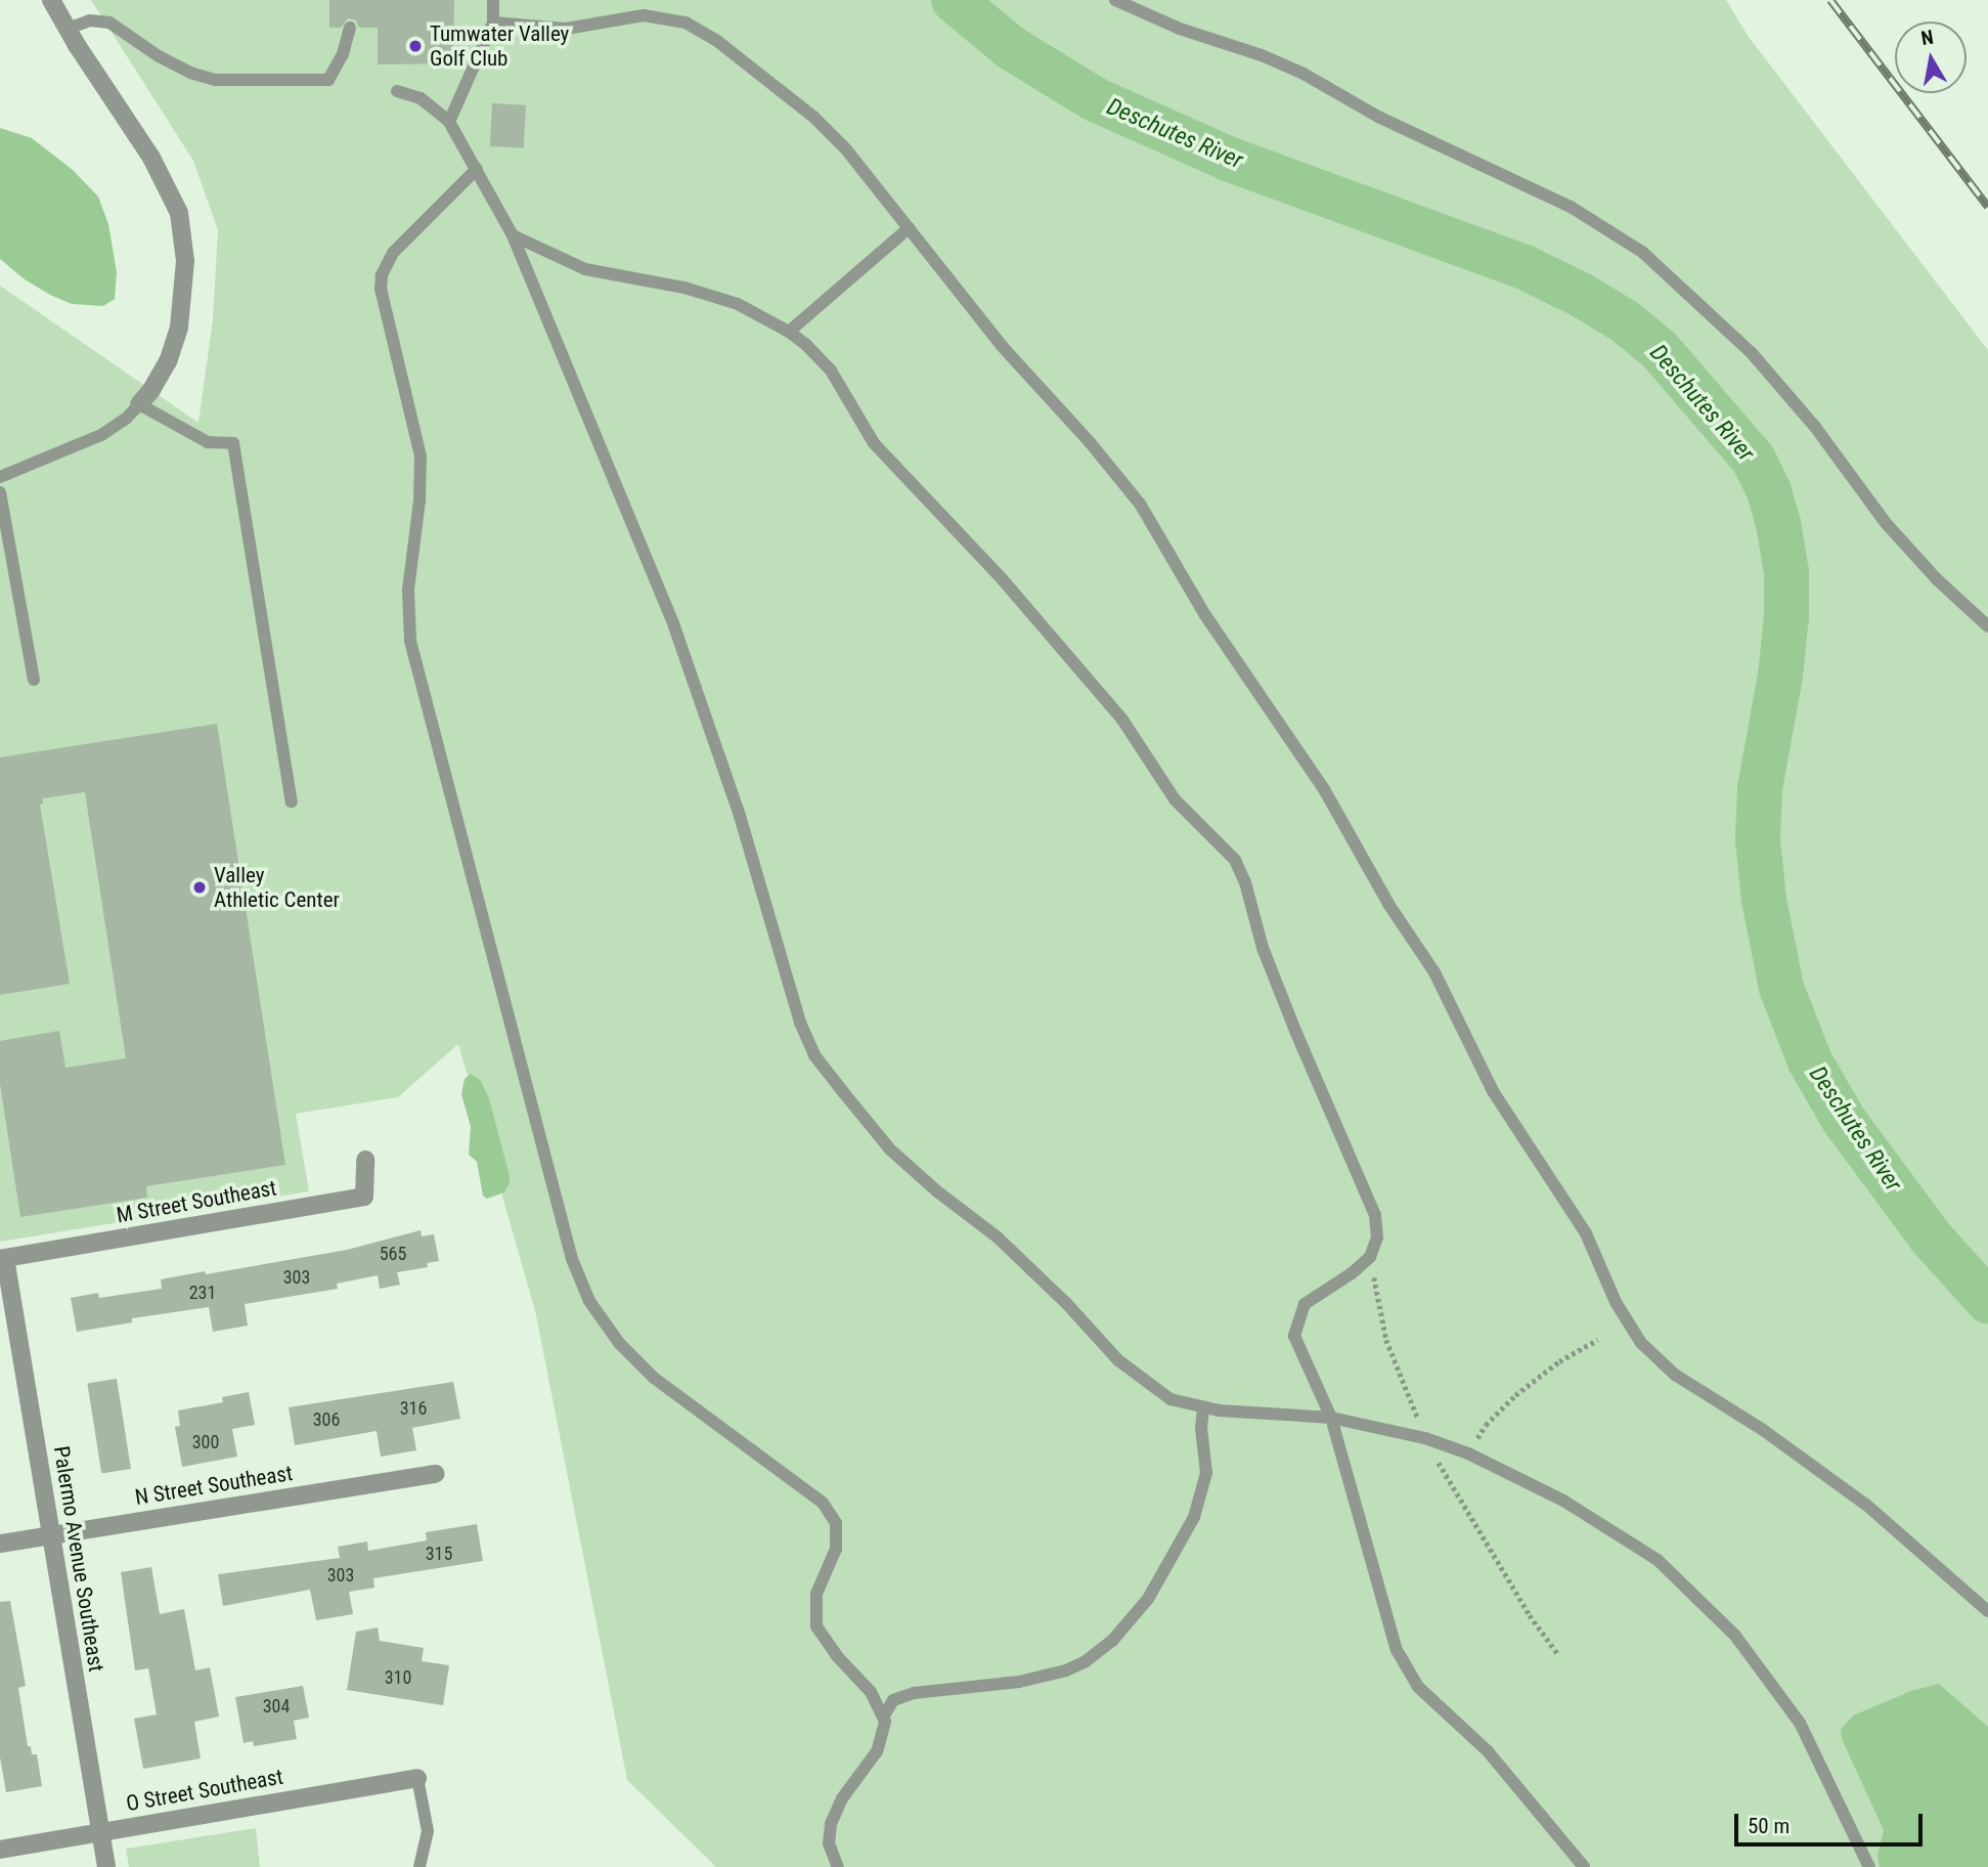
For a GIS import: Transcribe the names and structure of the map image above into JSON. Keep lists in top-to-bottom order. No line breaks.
{"streets":{"street":["M Street Southeast","N Street Southeast","Palermo Avenue Southeast","O Street Southeast"]},"crossings":[["M Street Southeast","Palermo Avenue Southeast"],["N Street Southeast","Palermo Avenue Southeast"],["Palermo Avenue Southeast","O Street Southeast"]],"water":["Deschutes River"],"places":["Tumwater Valley Golf Club","Valley Athletic Center"],"house_numbers":["565","303","231","316","306","300","315","303","310","304"],"scale_bar":"50 m","north":"top"}
